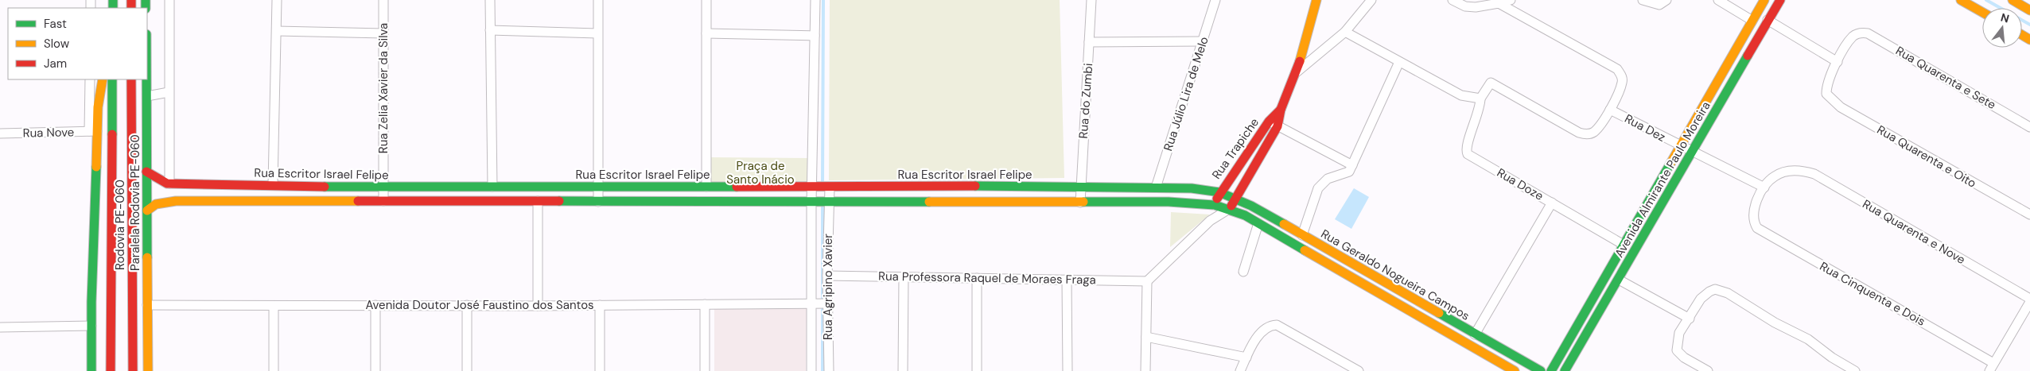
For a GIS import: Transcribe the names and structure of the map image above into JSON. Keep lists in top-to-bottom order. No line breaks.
{"streets":{"main road":["Rua Trapiche","Rua Escritor Israel Felipe","Avenida Almirante Paulo Moreira","Paralela Rodovia PE-060","Rodovia PE-060","Rua Geraldo Nogueira Campos"],"street":["Rua Quarenta e Sete","Rua Zelia Xavier da Silva","Rua Júlio Lira de Melo","Rua do Zumbi","Rua Dez","Rua Nove","Rua Quarenta e Oito","Rua Doze","Rua Quarenta e Nove","Rua Professora Raquel de Moraes Fraga","Rua Agripino Xavier","Rua Cinquenta e Dois","Avenida Doutor José Faustino dos Santos"]},"crossings":[["Rua Quarenta e Sete","Rua Quarenta e Oito"],["Rua Zelia Xavier da Silva","Rua Escritor Israel Felipe"],["Rua Júlio Lira de Melo","Rua Escritor Israel Felipe"],["Rua do Zumbi","Rua Escritor Israel Felipe"],["Rua Dez","Avenida Almirante Paulo Moreira"],["Rua Dez","Rua Quarenta e Nove"],["Rua Dez","Rua Cinquenta e Dois"],["Rua Trapiche","Rua Escritor Israel Felipe"],["Rua Trapiche","Rua Geraldo Nogueira Campos"],["Rua Escritor Israel Felipe","Paralela Rodovia PE-060"],["Rua Escritor Israel Felipe","Rua Geraldo Nogueira Campos"],["Rua Escritor Israel Felipe","Rua Agripino Xavier"],["Avenida Almirante Paulo Moreira","Rua Doze"],["Paralela Rodovia PE-060","Avenida Doutor José Faustino dos Santos"],["Rua Quarenta e Nove","Rua Cinquenta e Dois"],["Rua Professora Raquel de Moraes Fraga","Rua Agripino Xavier"],["Rua Agripino Xavier","Avenida Doutor José Faustino dos Santos"]],"parks":["Praça de Santo Inácio"],"legend":["Fast","Slow","Jam"],"north":"top"}
